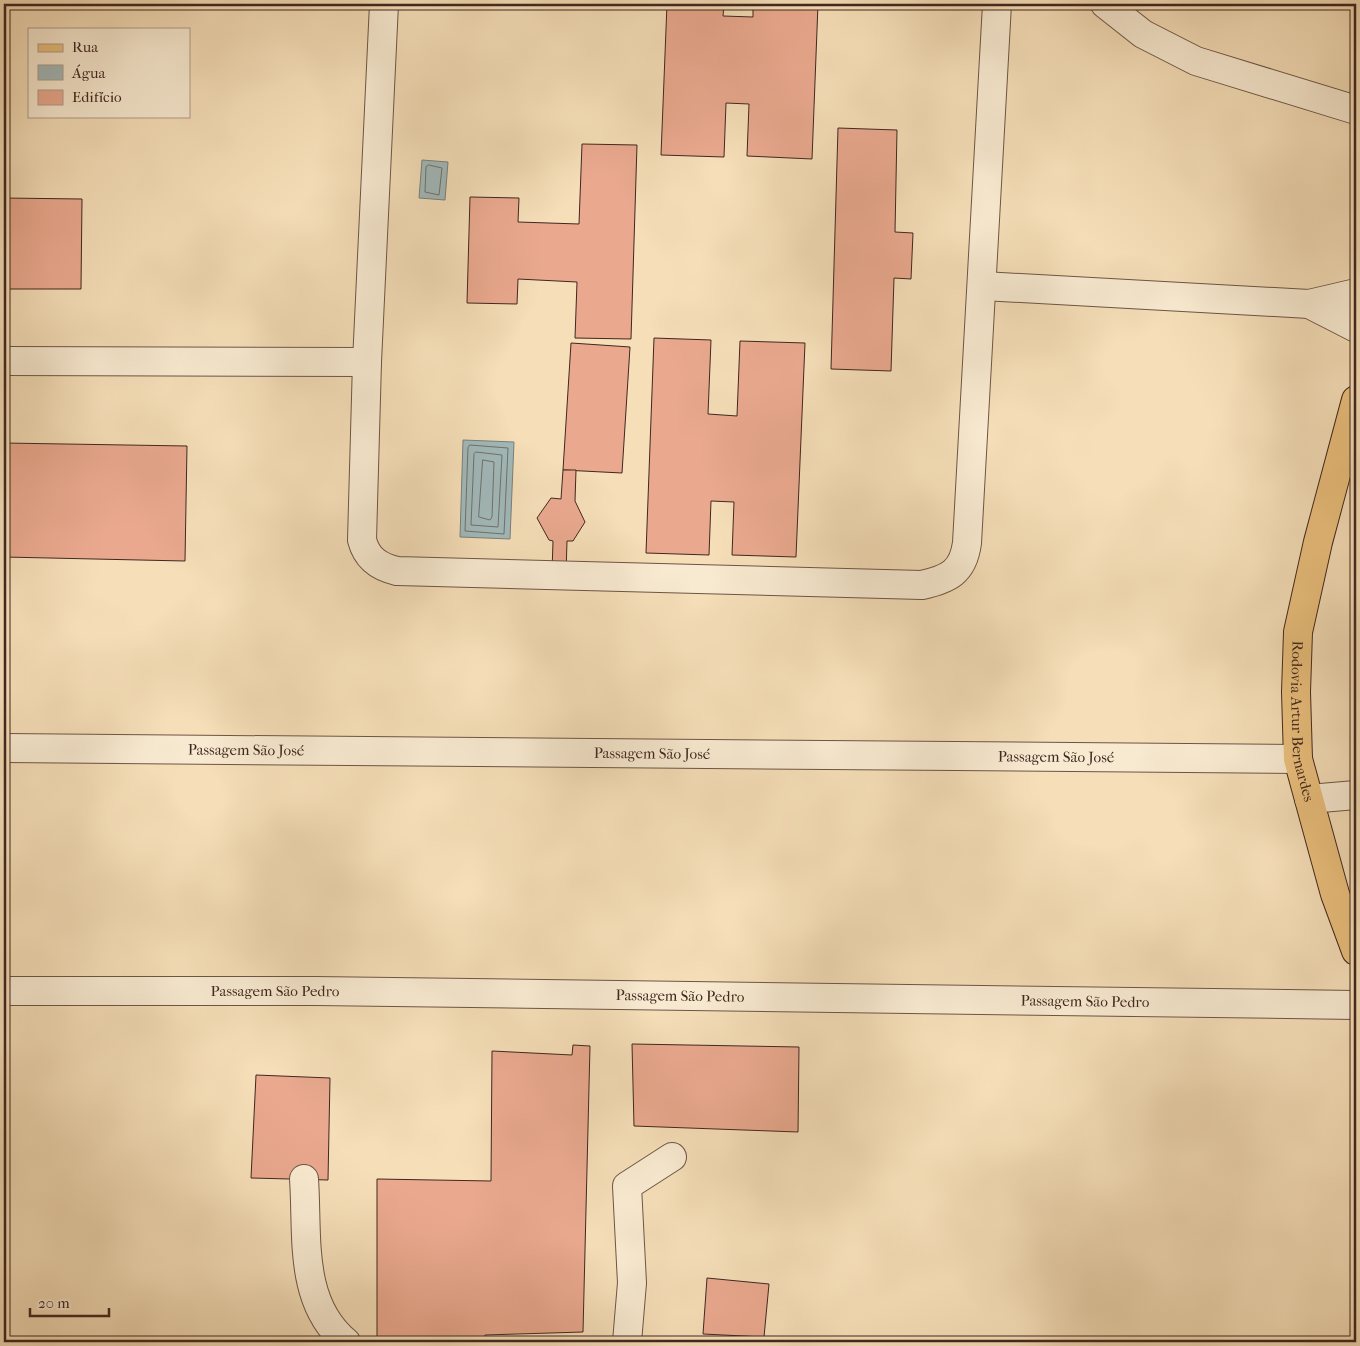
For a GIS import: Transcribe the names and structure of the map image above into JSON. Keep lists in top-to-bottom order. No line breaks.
{"streets":{"main road":["Rodovia Artur Bernardes"],"street":["Passagem São José","Passagem São Pedro"]},"crossings":[["Rodovia Artur Bernardes","Passagem São José"]],"legend":["Rua","Água","Edifício"],"scale_bar":"20 m"}
